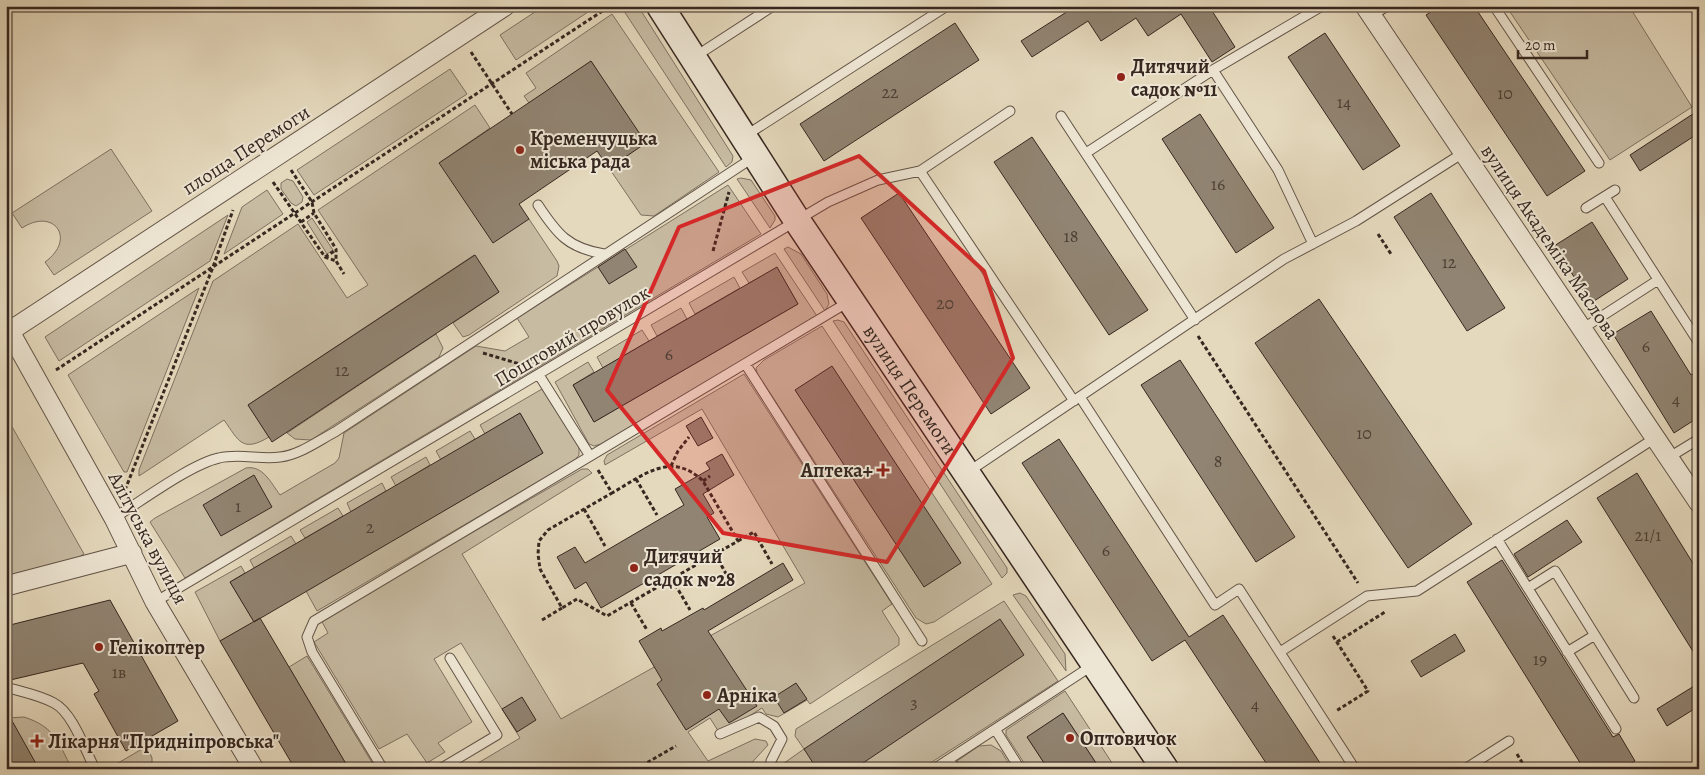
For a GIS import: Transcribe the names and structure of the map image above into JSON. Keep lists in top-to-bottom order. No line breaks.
{"streets":{"main road":["вулиця Перемоги"],"street":["площа Перемоги","вулиця Академіка Маслова","Алітуська вулиця"],"lane":["Поштовий провулок"]},"crossings":[["площа Перемоги","Алітуська вулиця"],["Поштовий провулок","вулиця Перемоги"],["Поштовий провулок","Алітуська вулиця"]],"places":{"other":["Дитячий садок №11","Кременчуцька міська рада","Дитячий садок №28","Гелікоптер","Арніка","Оптовичок"],"health":["Аптека+","Лікарня \"Придніпровська\""]},"house_numbers":["22","10","14","16","18","12","20","6","6","12","4","10","8","1","2","21/1","6","19","1в","3","4"],"scale_bar":"20 m"}
